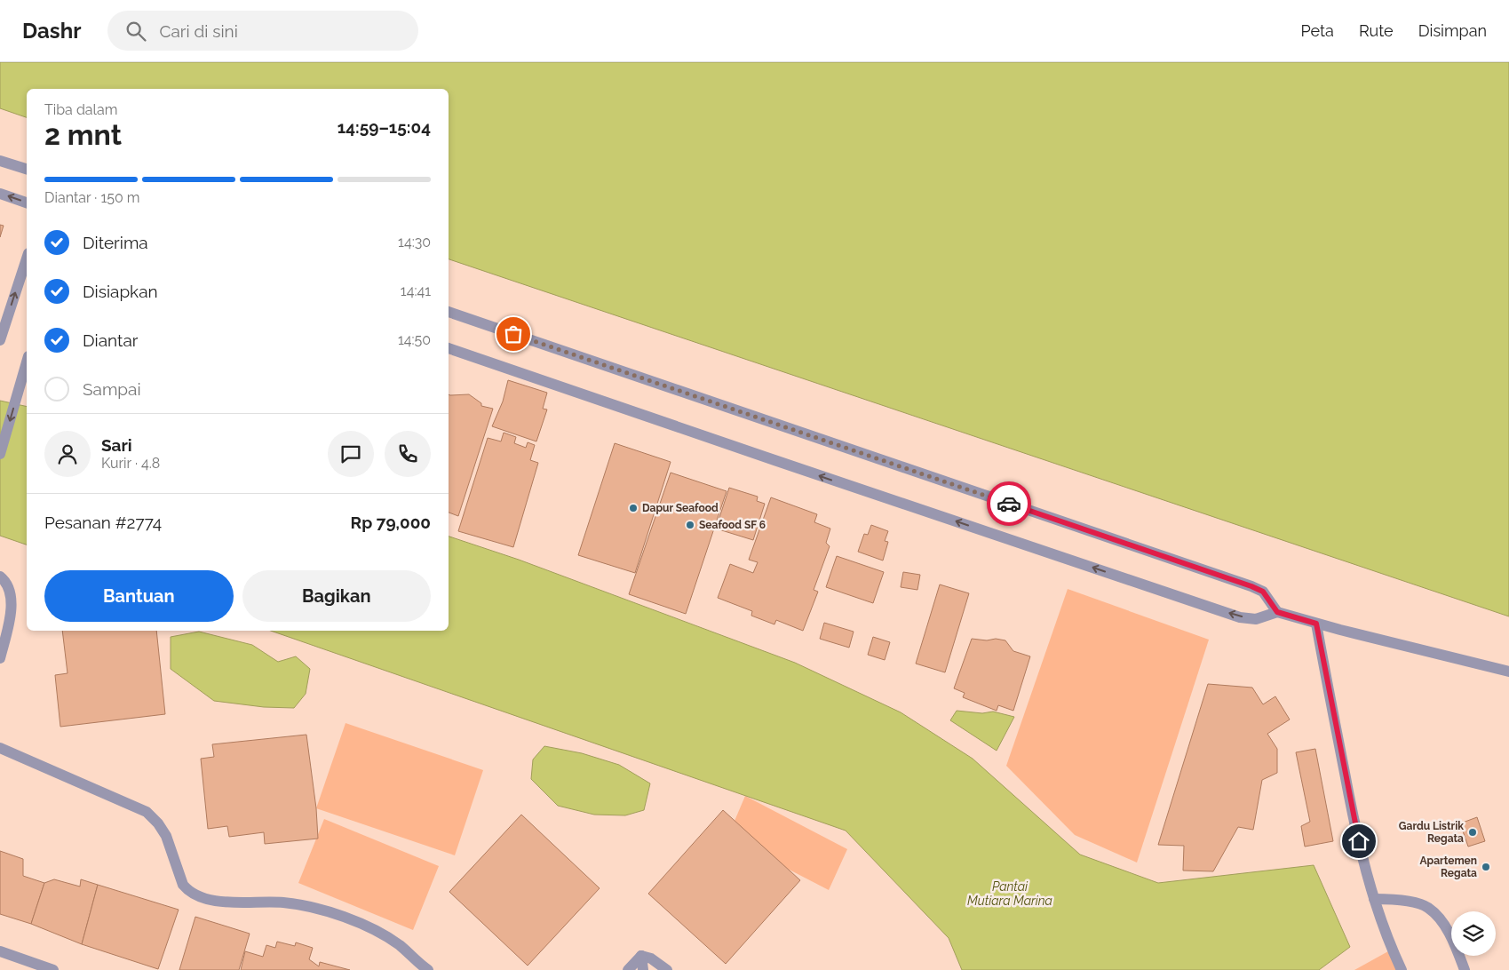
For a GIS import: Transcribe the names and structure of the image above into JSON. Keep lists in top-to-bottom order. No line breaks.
{"water":["Pantai Mutiara Marina"],"places":["Dapur Seafood","Seafood SF 6","Gardu Listrik Regata","Apartemen Regata"],"page":{"header":"Dashr","search":"Cari di sini","nav":["Peta","Rute","Disimpan"],"heading":["2 mnt","Tiba dalam","14:59–15:04"],"panel":["Sari","Kurir · 4.8","Pesanan #2774","Rp 79,000"],"bar":"Diantar · 150 m","list":[["Diterima","14:30"],["Disiapkan","14:41"],["Diantar","14:50"],"Sampai"],"buttons":["Bantuan","Bagikan"]}}
